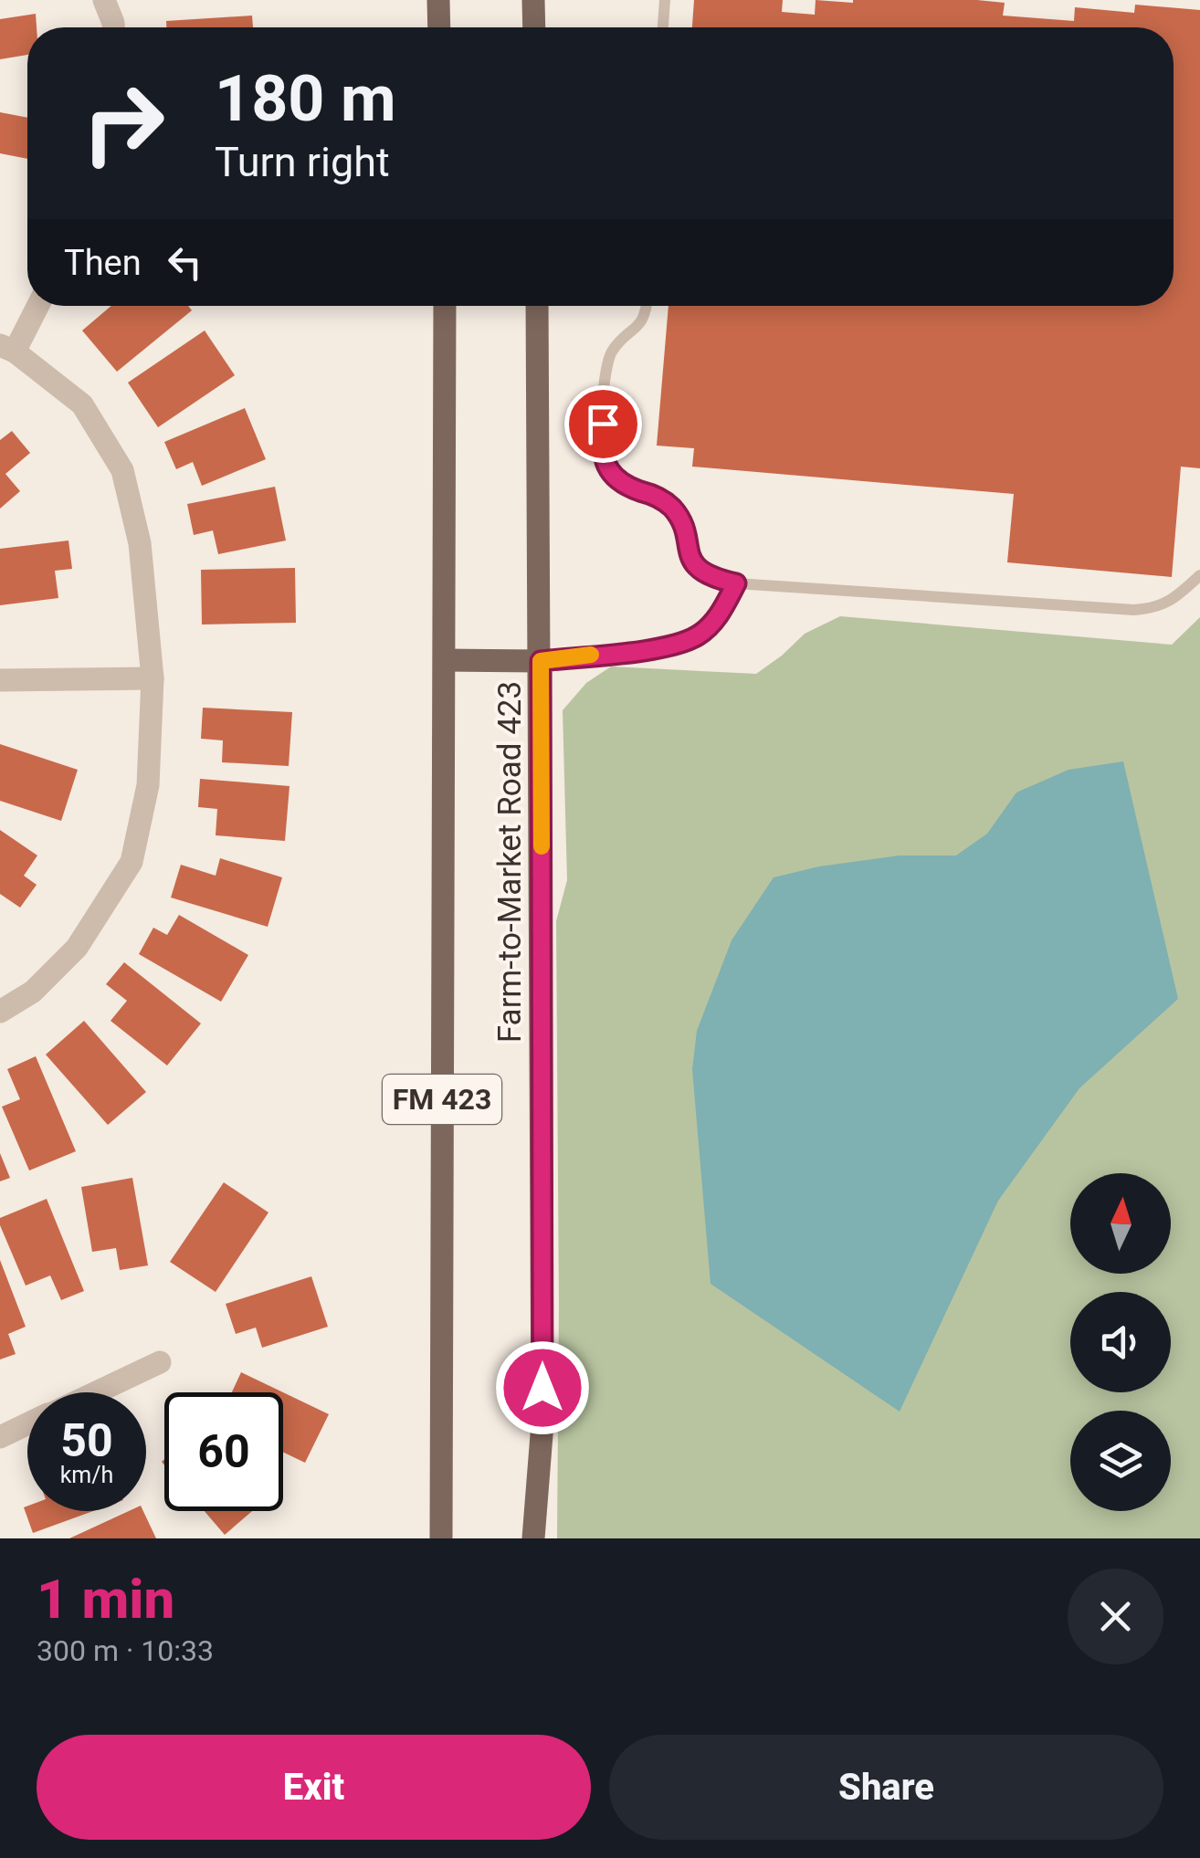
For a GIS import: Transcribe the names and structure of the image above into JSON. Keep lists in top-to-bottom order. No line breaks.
{"streets":{"main road":["Farm-to-Market Road 423","FM 423"]},"north":"top","page":{"turn":["180 m","Turn right"],"then":"Then","speed":"50 km/h","limit":"60","heading":["1 min","300 m · 10:33"],"buttons":["Exit","Share"]}}
